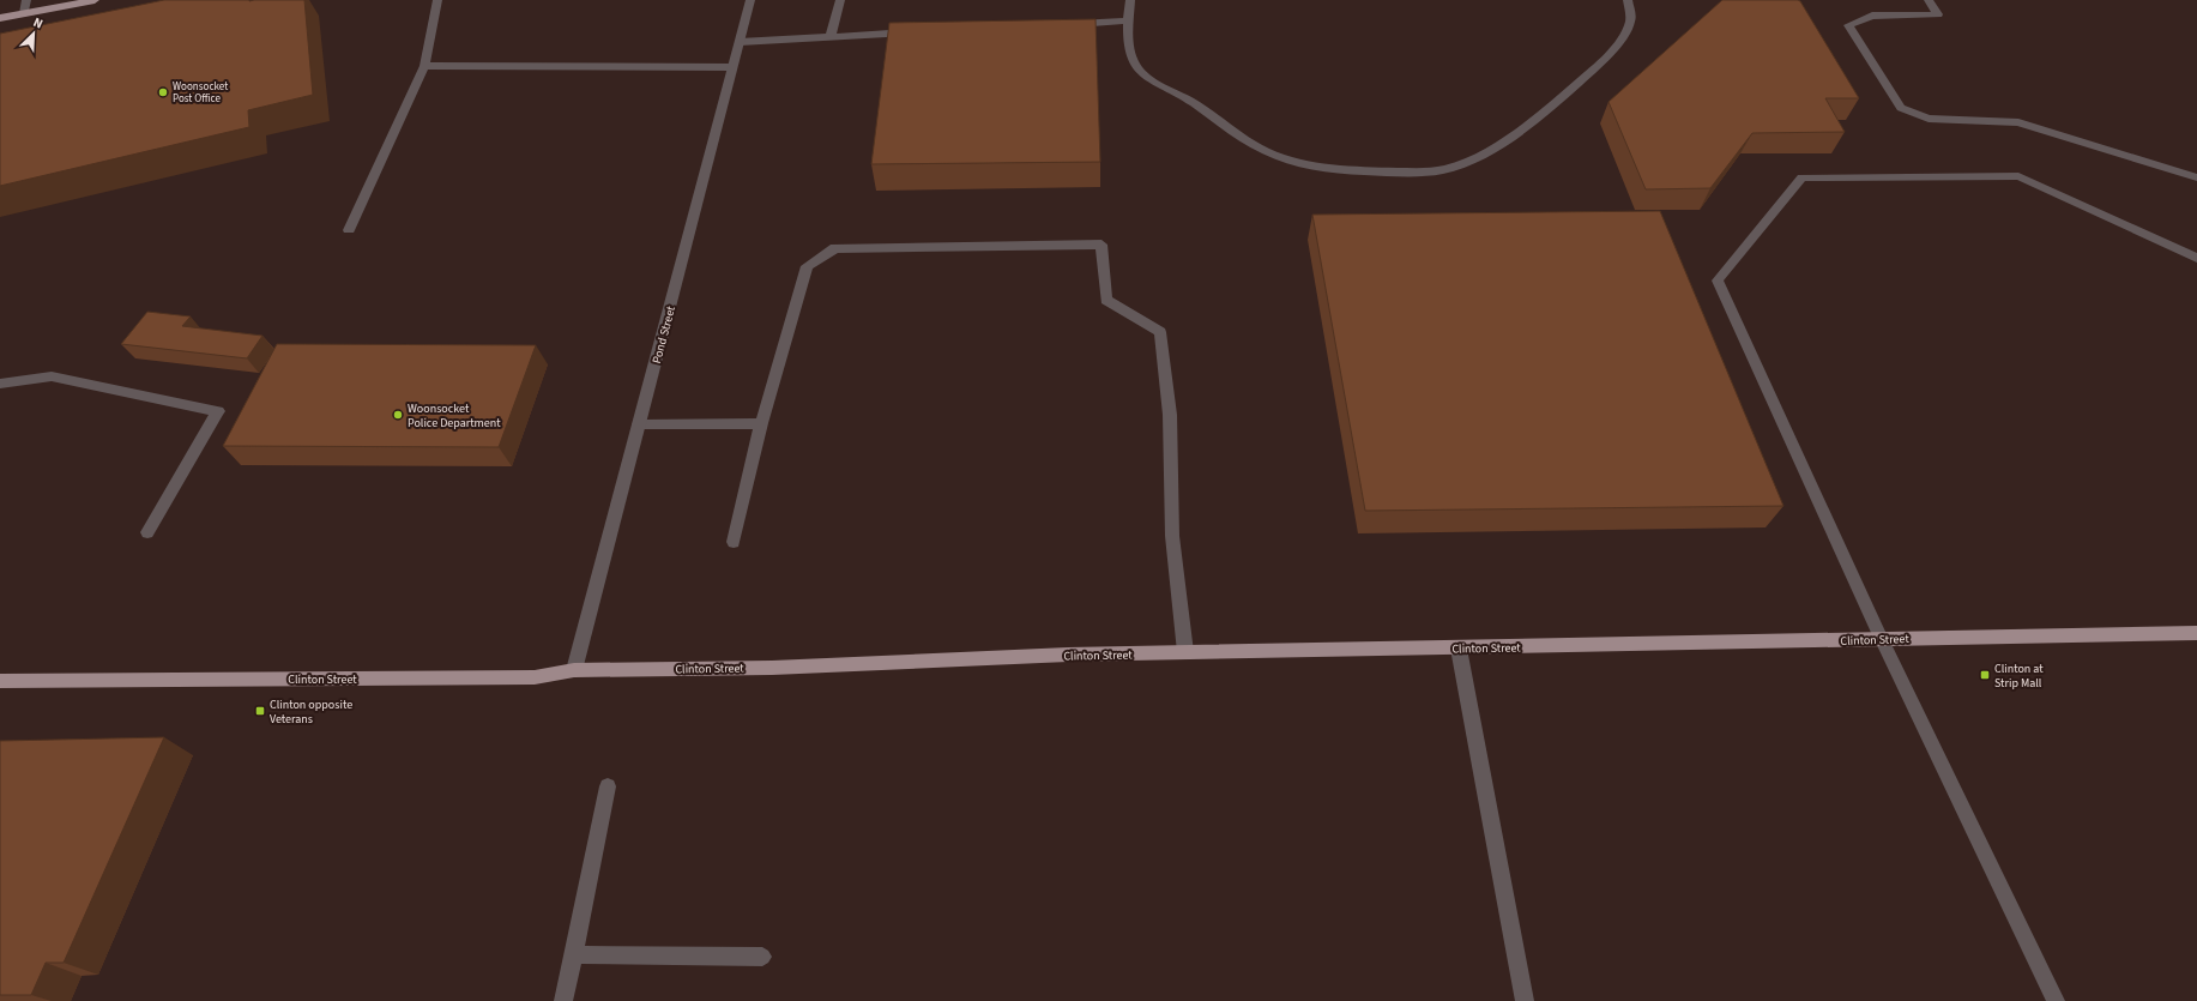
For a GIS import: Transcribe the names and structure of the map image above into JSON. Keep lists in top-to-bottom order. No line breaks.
{"streets":{"main road":["Clinton Street"],"street":["Pond Street"]},"crossings":[["Pond Street","Clinton Street"]],"places":{"other":["Woonsocket Post Office","Woonsocket Police Department"],"transit":["Clinton at Strip Mall","Clinton opposite Veterans"]},"north":"top right"}
